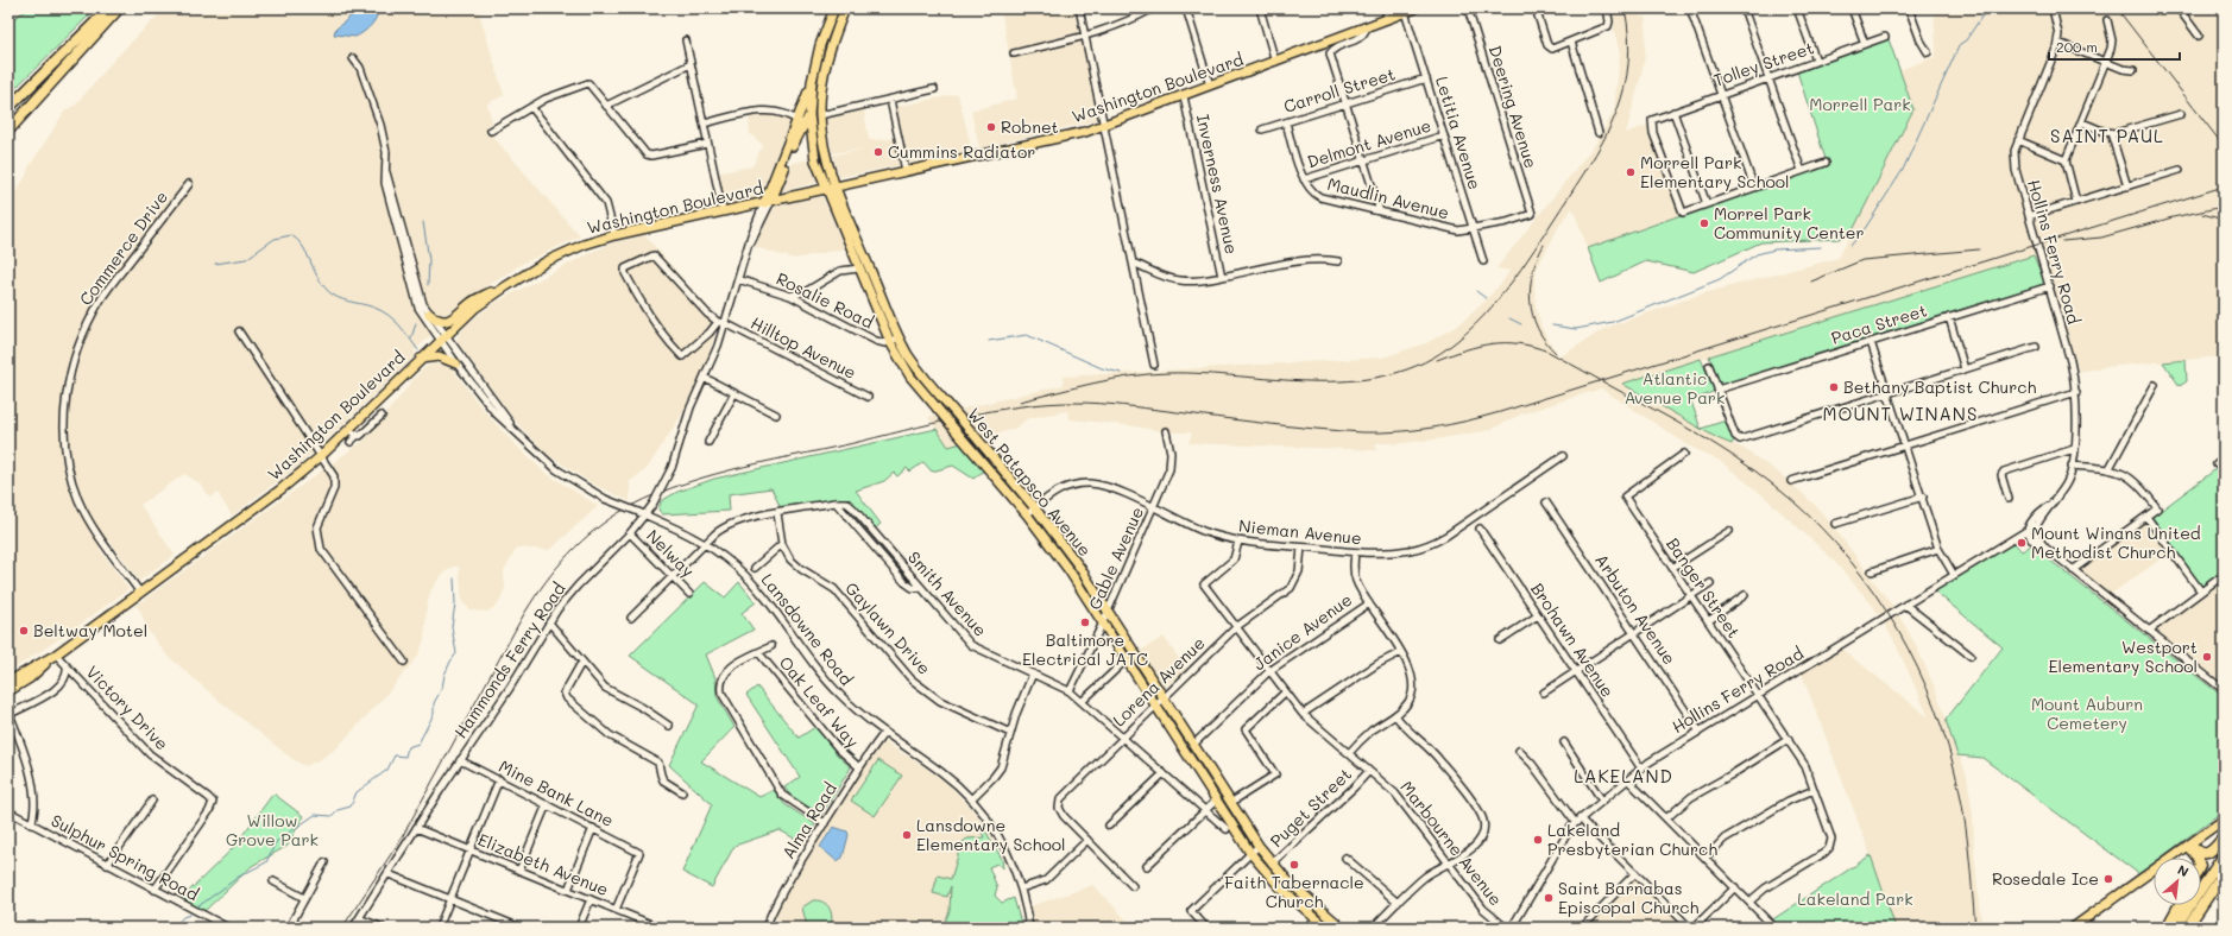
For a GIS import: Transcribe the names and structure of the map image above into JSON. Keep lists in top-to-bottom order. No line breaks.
{"streets":{"main road":["Washington Boulevard","West Patapsco Avenue"],"street":["Tolley Street","Carroll Street","Deering Avenue","Letitia Avenue","Delmont Avenue","Inverness Avenue","Maudlin Avenue","Commerce Drive","Hollins Ferry Road","Rosalie Road","Paca Street","Hilltop Avenue","Nieman Avenue","Nelway","Gable Avenue","Banger Street","Smith Avenue","Arbuton Avenue","Gaylawn Drive","Lansdowne Road","Janice Avenue","Brohawn Avenue","Hammonds Ferry Road","Lorena Avenue","Oak Leaf Way","Victory Drive","Mine Bank Lane","Puget Street","Alma Road","Marbourne Avenue","Sulphur Spring Road","Elizabeth Avenue"]},"crossings":[["Washington Boulevard","Letitia Avenue"],["Washington Boulevard","Inverness Avenue"],["Washington Boulevard","Commerce Drive"],["Washington Boulevard","West Patapsco Avenue"],["Washington Boulevard","Lansdowne Road"],["Washington Boulevard","Hammonds Ferry Road"],["Carroll Street","Letitia Avenue"],["Carroll Street","Maudlin Avenue"],["Deering Avenue","Maudlin Avenue"],["Letitia Avenue","Delmont Avenue"],["Letitia Avenue","Maudlin Avenue"],["Delmont Avenue","Maudlin Avenue"],["Hollins Ferry Road","Paca Street"],["Hollins Ferry Road","Banger Street"],["Hollins Ferry Road","Arbuton Avenue"],["Hollins Ferry Road","Brohawn Avenue"],["Rosalie Road","West Patapsco Avenue"],["Rosalie Road","Hammonds Ferry Road"],["Hilltop Avenue","Hammonds Ferry Road"],["West Patapsco Avenue","Nieman Avenue"],["West Patapsco Avenue","Gable Avenue"],["West Patapsco Avenue","Janice Avenue"],["West Patapsco Avenue","Lorena Avenue"],["West Patapsco Avenue","Puget Street"],["Nieman Avenue","Gable Avenue"],["Nieman Avenue","Lorena Avenue"],["Nieman Avenue","Marbourne Avenue"],["Nelway","Hammonds Ferry Road"],["Gable Avenue","Smith Avenue"],["Smith Avenue","Gaylawn Drive"],["Smith Avenue","Lorena Avenue"],["Lansdowne Road","Hammonds Ferry Road"],["Lansdowne Road","Alma Road"],["Janice Avenue","Marbourne Avenue"],["Hammonds Ferry Road","Mine Bank Lane"],["Hammonds Ferry Road","Elizabeth Avenue"],["Lorena Avenue","Marbourne Avenue"],["Oak Leaf Way","Alma Road"],["Victory Drive","Sulphur Spring Road"],["Mine Bank Lane","Elizabeth Avenue"],["Puget Street","Marbourne Avenue"]],"districts":["SAINT PAUL","MOUNT WINANS","LAKELAND"],"parks":["Morrell Park","Atlantic Avenue Park","Mount Auburn Cemetery","Willow Grove Park","Lakeland Park"],"places":["Robnet","Cummins Radiator","Morrell Park Elementary School","Morrel Park Community Center","Bethany Baptist Church","Mount Winans United Methodist Church","Baltimore Electrical JATC","Beltway Motel","Westport Elementary School","Lansdowne Elementary School","Lakeland Presbyterian Church","Faith Tabernacle Church","Rosedale Ice","Saint Barnabas Episcopal Church"],"scale_bar":"200 m","north":"top right"}
